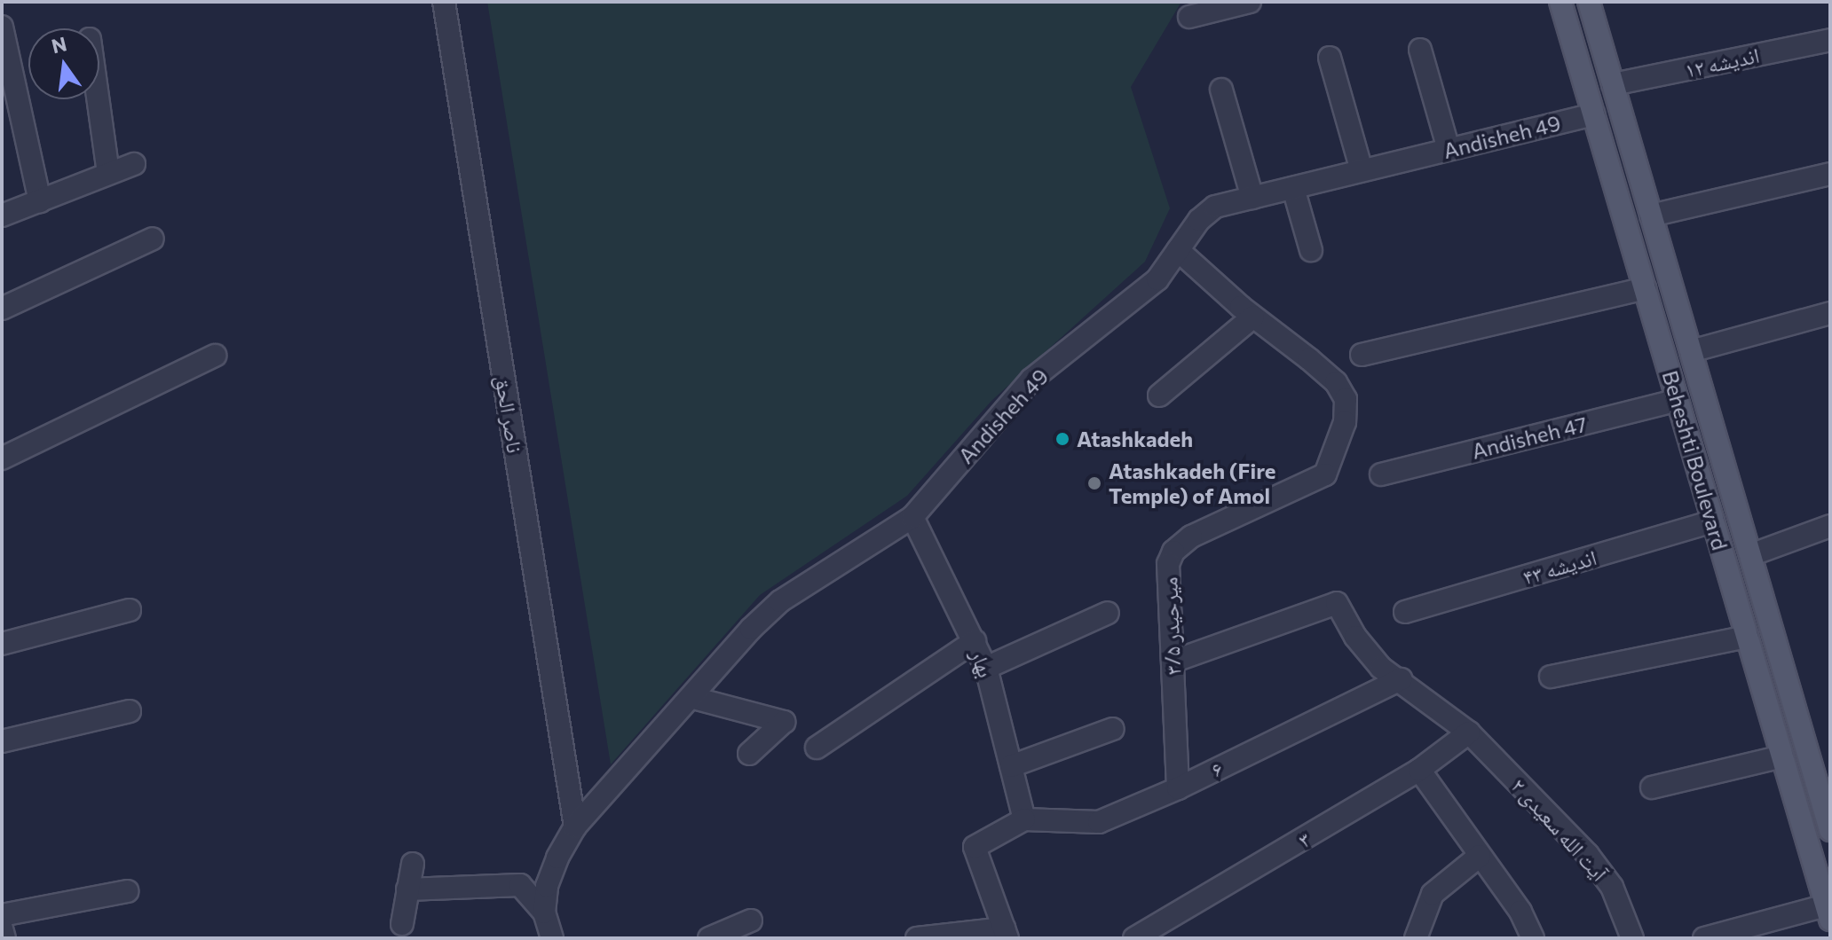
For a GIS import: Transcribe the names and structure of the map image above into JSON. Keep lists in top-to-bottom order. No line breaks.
{"streets":{"main road":["Beheshti Boulevard"],"street":["اندیشه ۱۲","Andisheh 49","ناصر الحق","Andisheh 47","اندیشه ۴۳","میرحیدر ۳/۵","بهار","۶","آیت الله سعیدی ۲","۳"]},"crossings":[["اندیشه ۱۲","Beheshti Boulevard"],["Andisheh 49","ناصر الحق"],["Andisheh 49","Beheshti Boulevard"],["Andisheh 49","بهار"],["Andisheh 47","Beheshti Boulevard"],["Beheshti Boulevard","اندیشه ۴۳"],["میرحیدر ۳/۵","۶"],["میرحیدر ۳/۵","آیت الله سعیدی ۲"],["بهار","۶"],["۶","آیت الله سعیدی ۲"],["آیت الله سعیدی ۲","۳"]],"places":["Atashkadeh","Atashkadeh (Fire Temple) of Amol"],"north":"top"}
